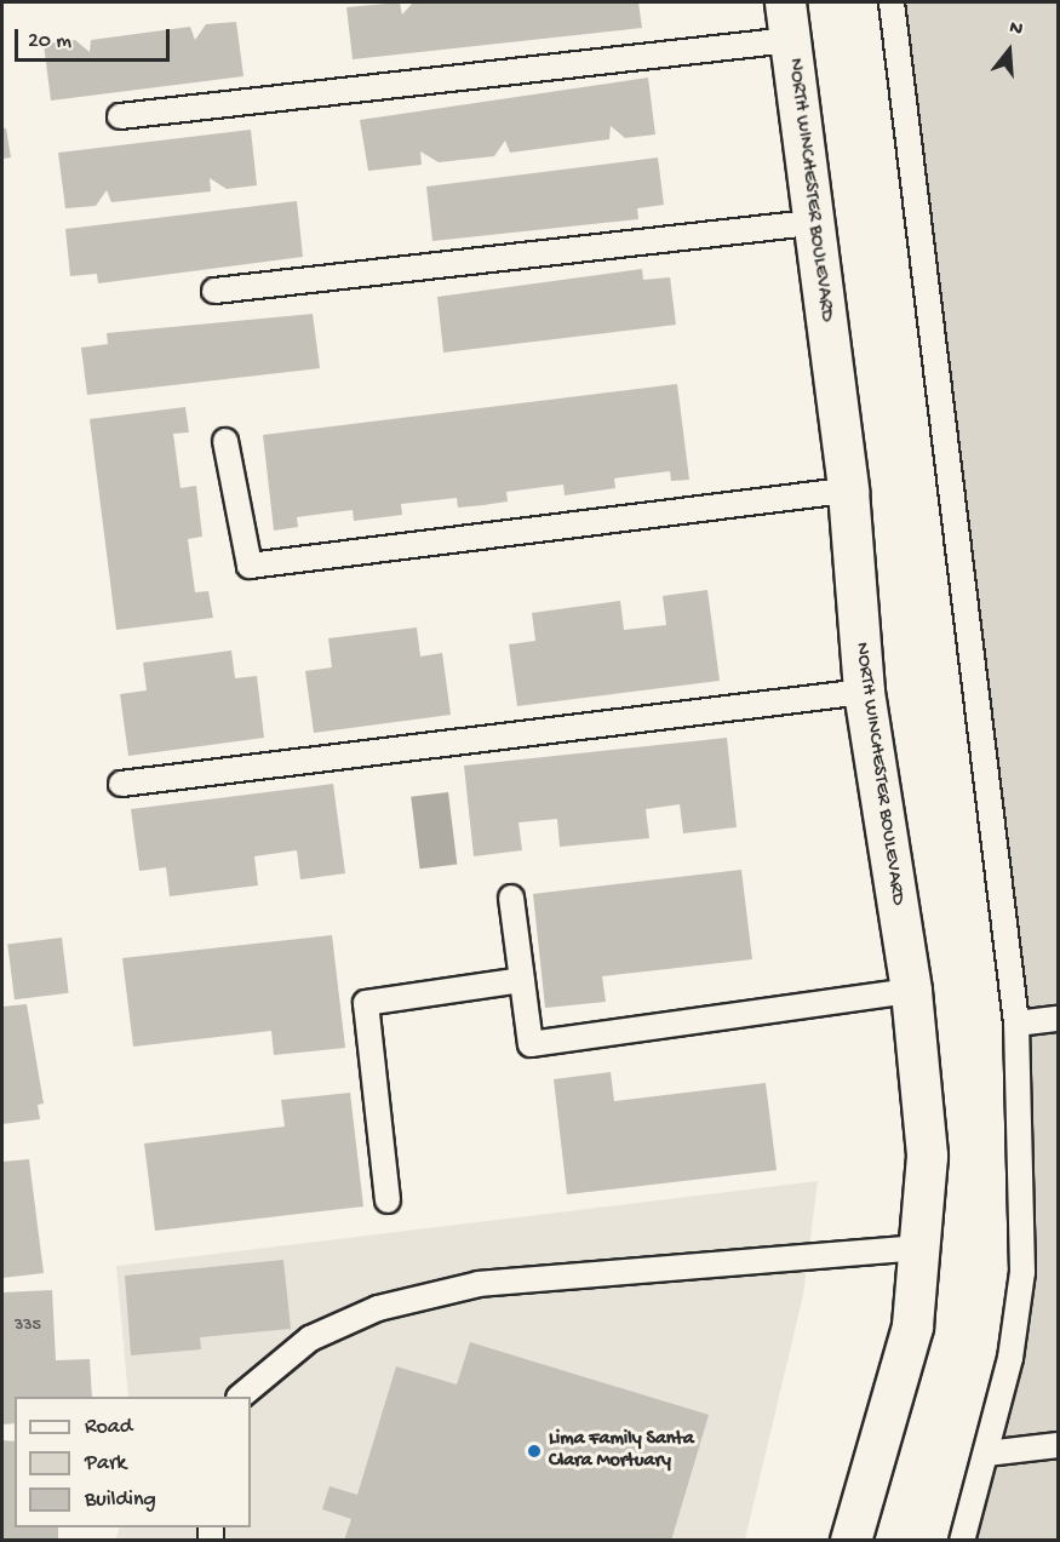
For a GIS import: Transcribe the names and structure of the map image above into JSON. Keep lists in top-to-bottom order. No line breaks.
{"streets":{"main road":["NORTH WINCHESTER BOULEVARD"]},"places":["Lima Family Santa Clara Mortuary"],"house_numbers":["335"],"legend":["Road","Park","Building"],"scale_bar":"20 m","north":"top"}
